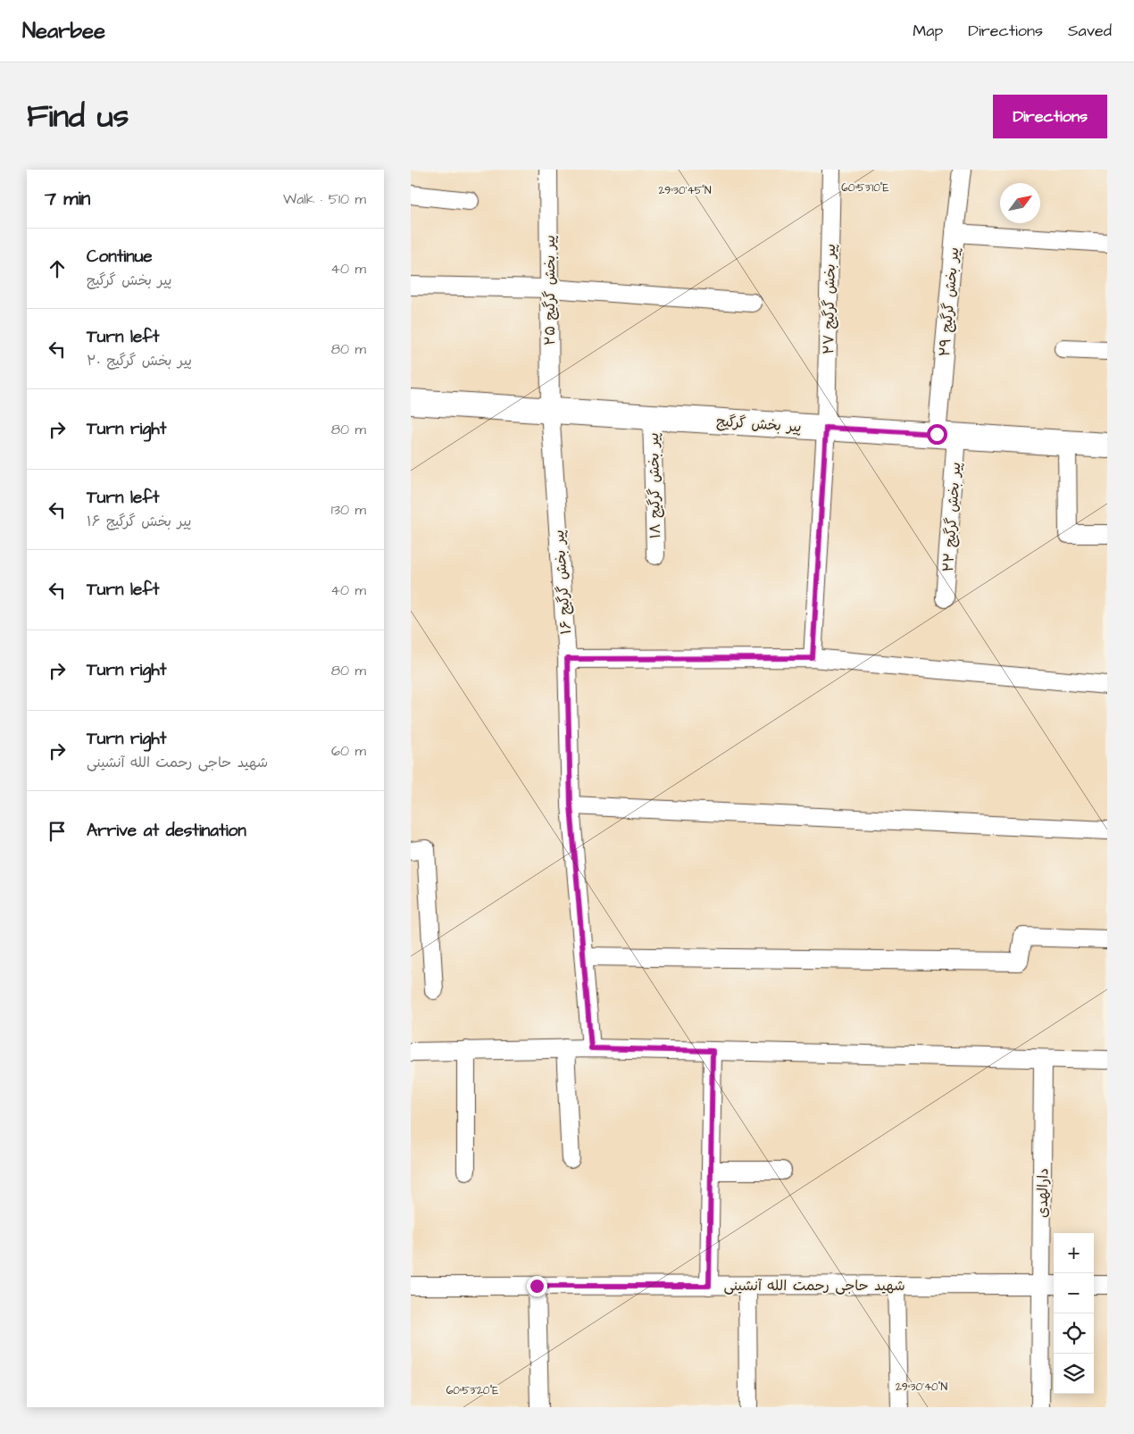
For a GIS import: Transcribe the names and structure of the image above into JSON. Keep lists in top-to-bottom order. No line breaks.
{"streets":{"street":["پیر بخش گرگیج ۲۵","پیر بخش گرگیج ۲۷","پیر بخش گرگیج ۲۹","پیر بخش گرگیج","پیر بخش گرگیج ۱۸","پیر بخش گرگیج ۲۲","پیر بخش گرگیج ۱۶","دارالهدی","شهید حاجی رحمت الله آنشینی"]},"crossings":[["پیر بخش گرگیج ۲۵","پیر بخش گرگیج"],["پیر بخش گرگیج ۲۵","پیر بخش گرگیج ۱۶"],["پیر بخش گرگیج ۲۷","پیر بخش گرگیج"],["پیر بخش گرگیج ۲۹","پیر بخش گرگیج"],["پیر بخش گرگیج ۲۹","پیر بخش گرگیج ۲۲"],["پیر بخش گرگیج","پیر بخش گرگیج ۱۸"],["پیر بخش گرگیج","پیر بخش گرگیج ۲۲"],["پیر بخش گرگیج","پیر بخش گرگیج ۱۶"],["دارالهدی","شهید حاجی رحمت الله آنشینی"]],"north":"top right","page":{"header":"Nearbee","nav":["Map","Directions","Saved"],"title":"Find us","buttons":"Directions","heading":["7 min","Walk · 510 m"],"list":[["Continue","پیر بخش گرگیج","40 m"],["Turn left","پیر بخش گرگیج ۲۰","80 m"],["Turn right","80 m"],["Turn left","پیر بخش گرگیج ۱۶","130 m"],["Turn left","40 m"],["Turn right","80 m"],["Turn right","شهید حاجی رحمت الله آنشینی","60 m"],"Arrive at destination"],"map_buttons":["+","−"]},"coordinates":["60°53'10\"E","29°30'45\"N","29°30'40\"N","60°53'20\"E"]}
